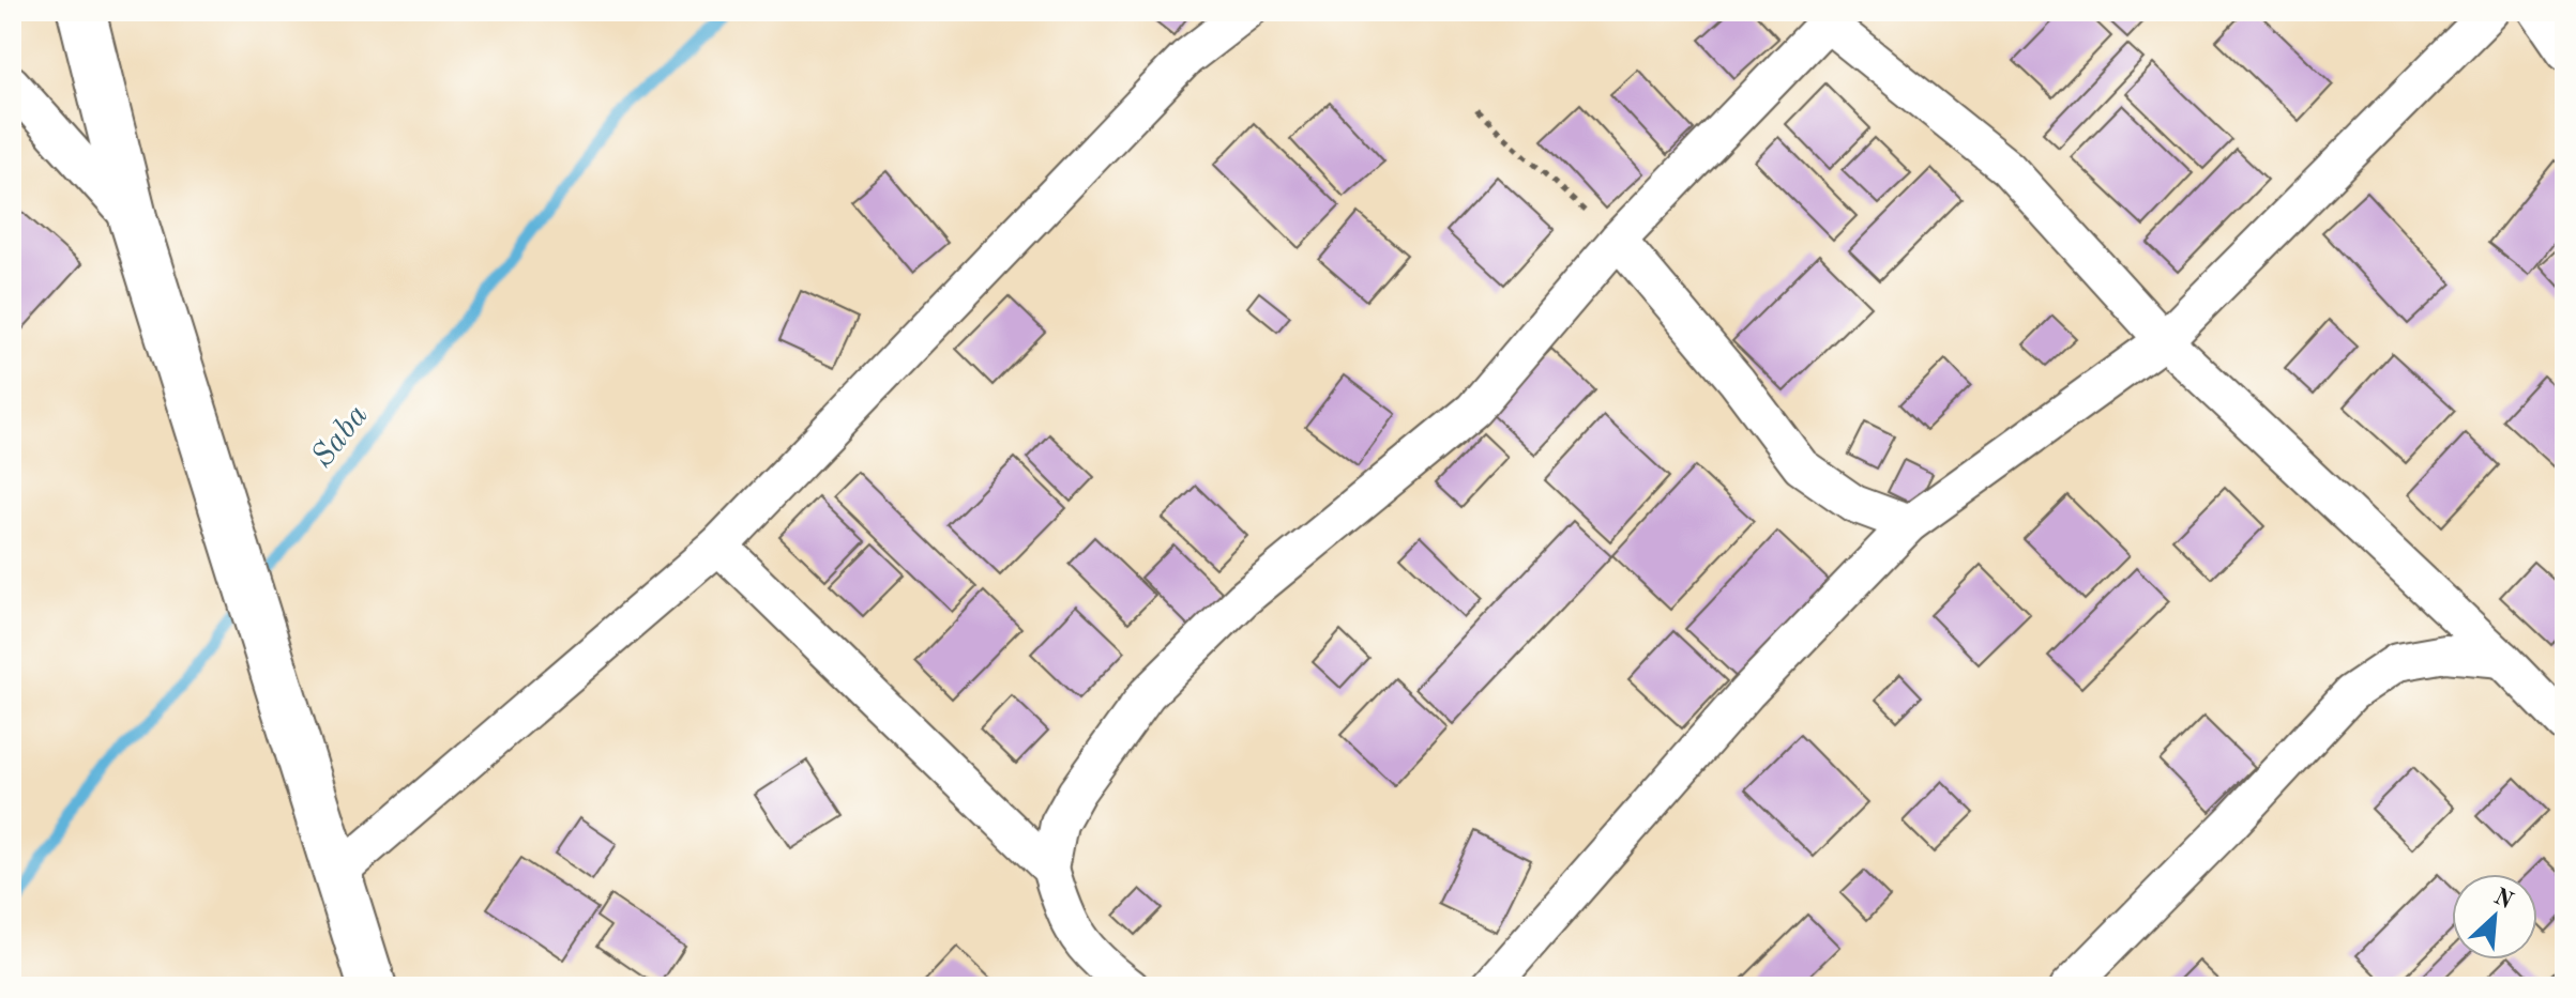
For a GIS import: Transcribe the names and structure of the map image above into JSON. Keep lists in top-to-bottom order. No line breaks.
{"water":["Saba"],"north":"top right"}
